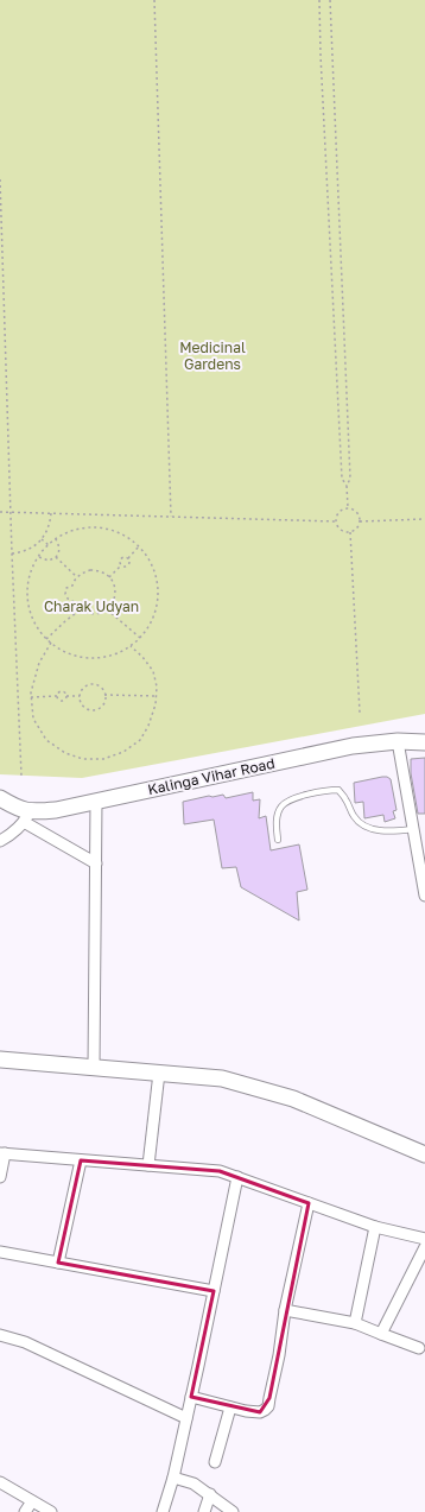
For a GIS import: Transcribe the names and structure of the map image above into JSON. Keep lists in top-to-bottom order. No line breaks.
{"streets":{"street":["Kalinga Vihar Road"]},"parks":["Medicinal Gardens","Charak Udyan"]}
